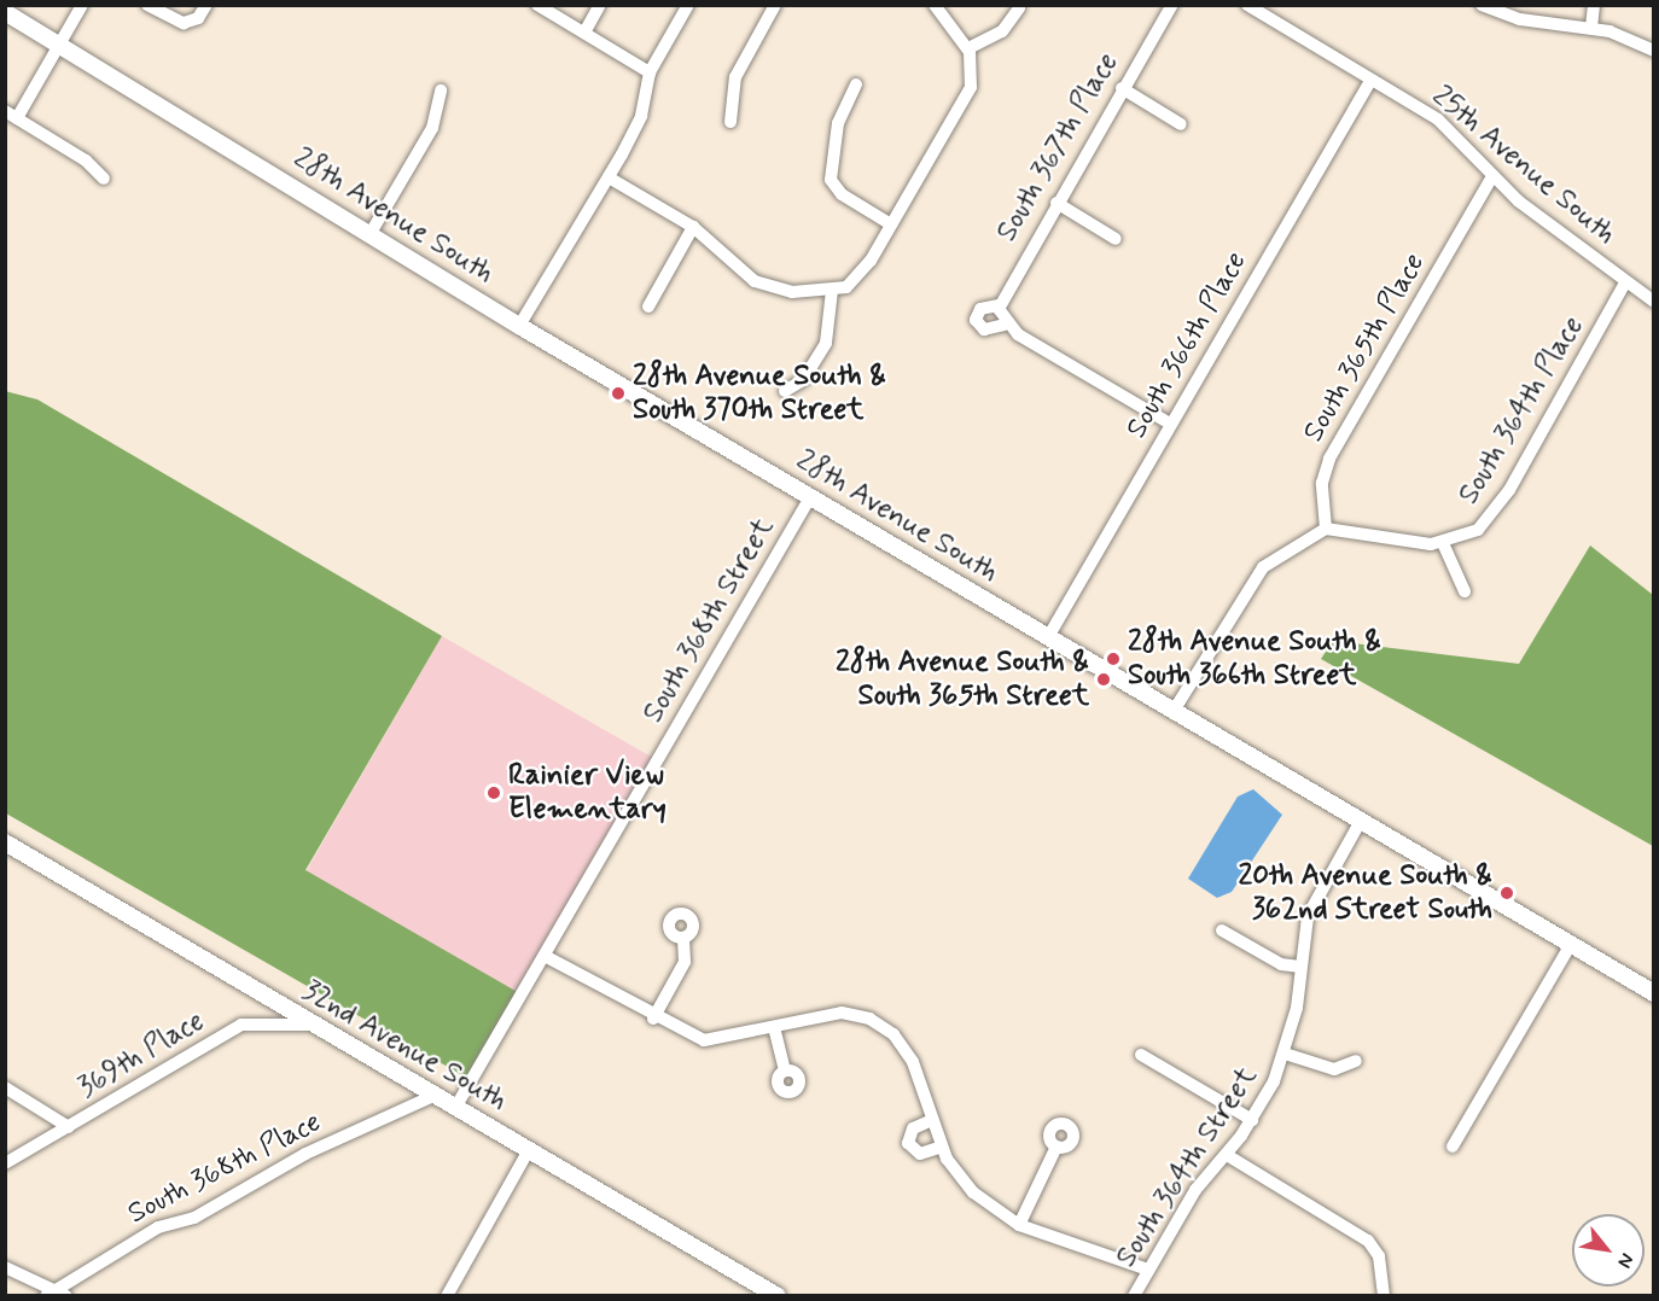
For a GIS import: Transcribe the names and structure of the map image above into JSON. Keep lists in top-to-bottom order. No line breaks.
{"streets":{"street":["South 367th Place","25th Avenue South","28th Avenue South","South 366th Place","South 365th Place","South 364th Place","South 368th Street","32nd Avenue South","369th Place","South 364th Street","South 368th Place"]},"crossings":[["South 367th Place","South 366th Place"],["25th Avenue South","South 366th Place"],["25th Avenue South","South 365th Place"],["25th Avenue South","South 364th Place"],["28th Avenue South","South 366th Place"],["28th Avenue South","South 368th Street"],["28th Avenue South","South 364th Street"],["South 368th Street","32nd Avenue South"],["32nd Avenue South","369th Place"],["32nd Avenue South","South 368th Place"]],"places":["28th Avenue South & South 370th Street","28th Avenue South & South 366th Street","28th Avenue South & South 365th Street","Rainier View Elementary","20th Avenue South & 362nd Street South"],"north":"bottom right"}
